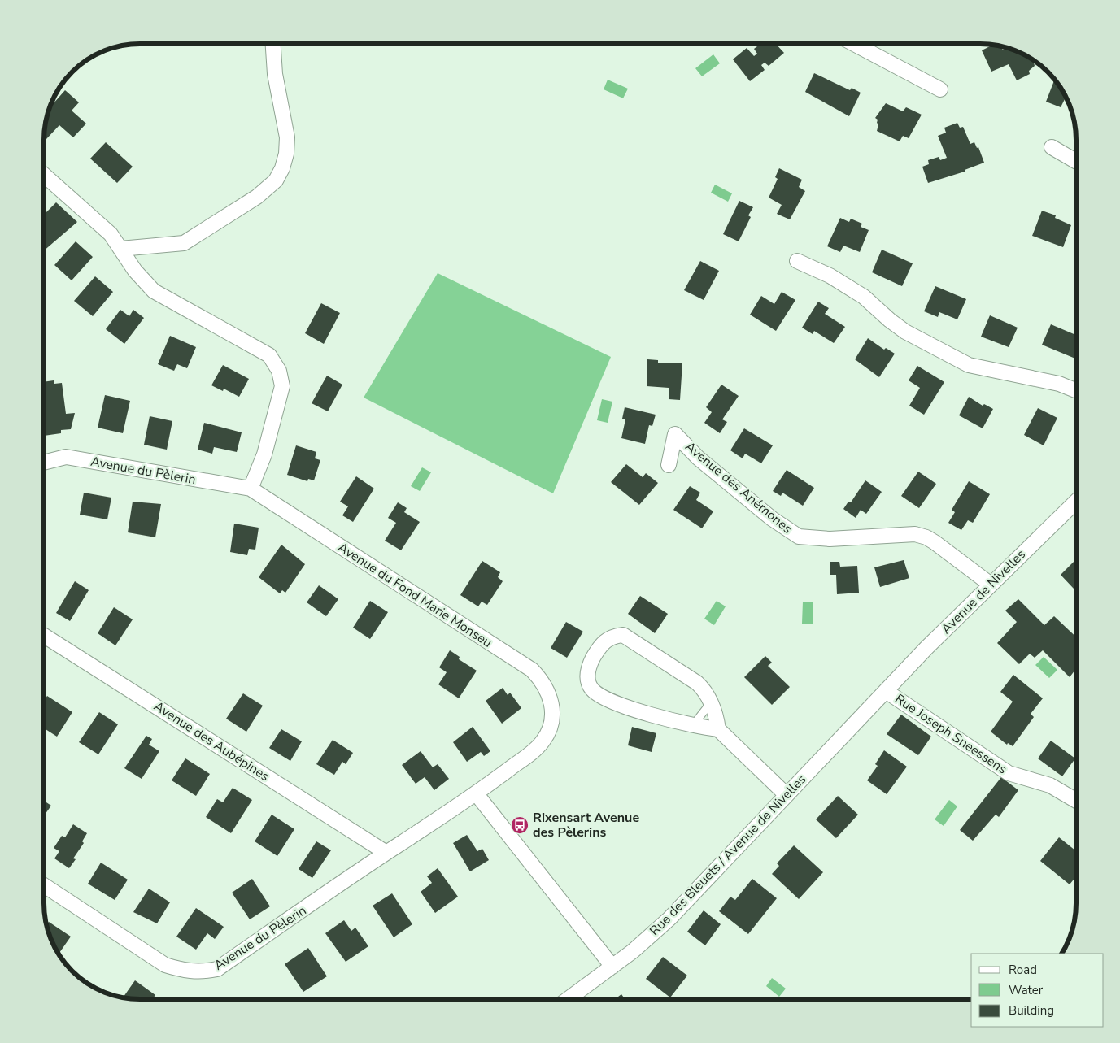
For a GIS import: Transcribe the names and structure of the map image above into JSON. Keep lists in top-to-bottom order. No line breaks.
{"streets":{"street":["Avenue du Pèlerin","Avenue des Anémones","Avenue de Nivelles","Avenue du Fond Marie Monseu","Rue Joseph Sneessens","Avenue des Aubépines","Rue des Bleuets / Avenue de Nivelles"]},"crossings":[["Avenue du Pèlerin","Avenue du Fond Marie Monseu"],["Avenue du Pèlerin","Avenue des Aubépines"],["Avenue des Anémones","Avenue de Nivelles"],["Avenue de Nivelles","Rue Joseph Sneessens"],["Avenue de Nivelles","Rue des Bleuets / Avenue de Nivelles"],["Rue Joseph Sneessens","Rue des Bleuets / Avenue de Nivelles"]],"places":{"bus stop":["Rixensart Avenue des Pèlerins"]},"legend":["Road","Water","Building"]}
